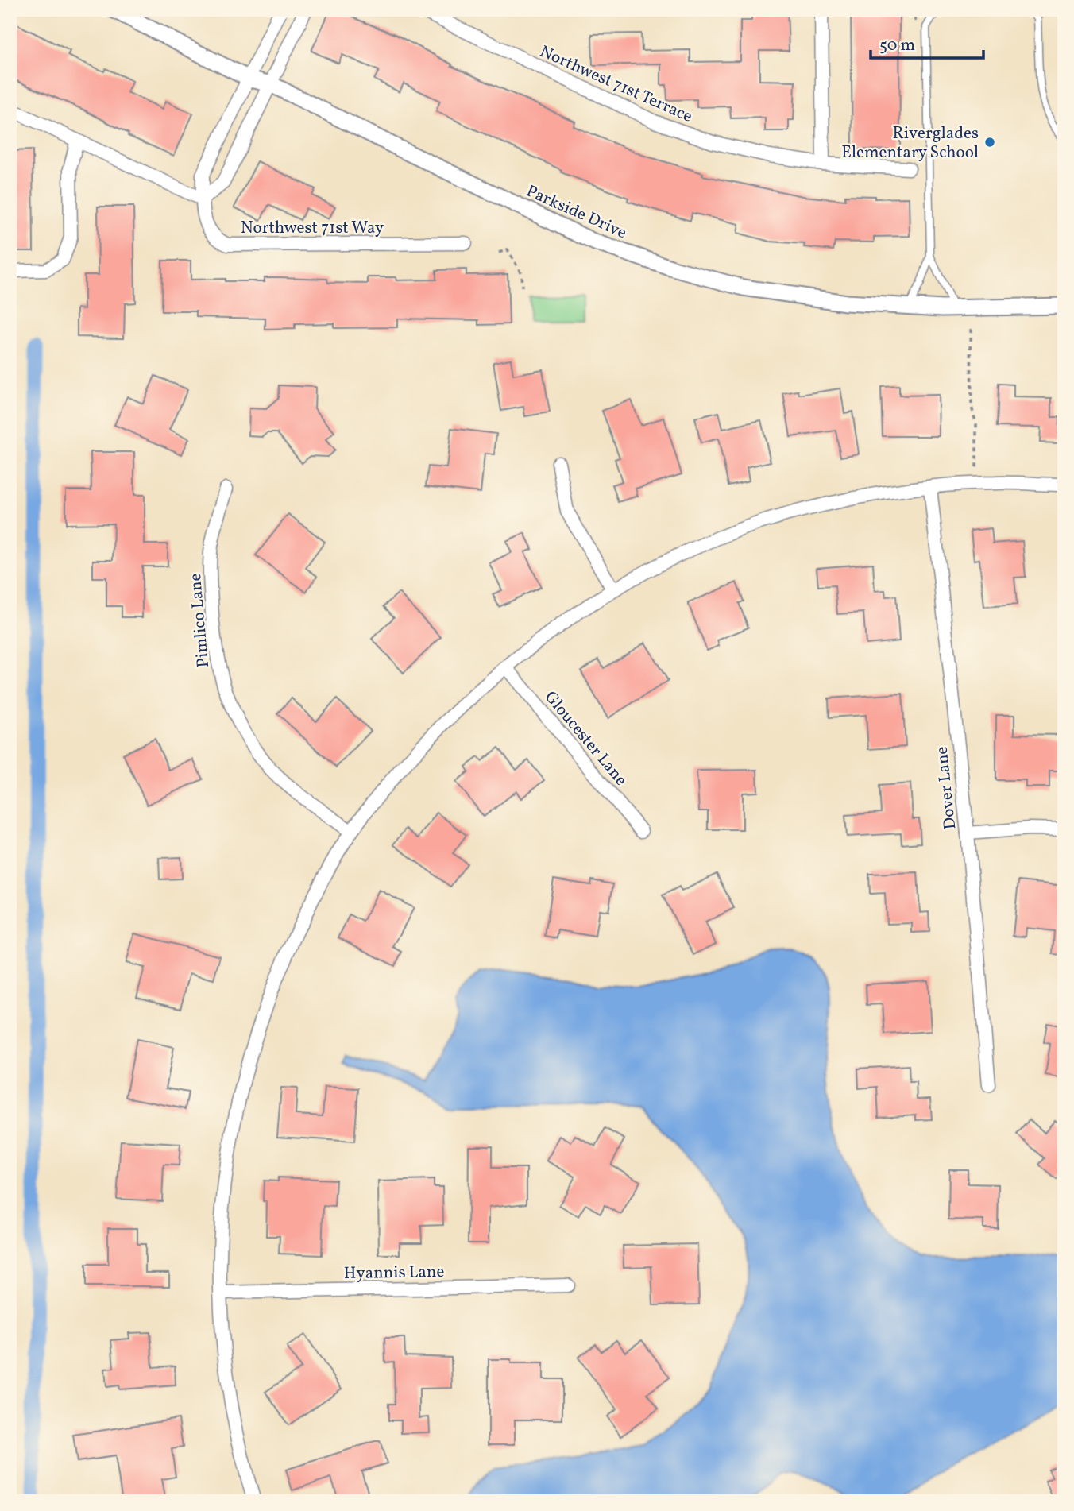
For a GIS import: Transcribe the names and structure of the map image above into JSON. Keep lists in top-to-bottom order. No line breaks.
{"streets":{"street":["Northwest 71st Terrace","Parkside Drive","Northwest 71st Way","Pimlico Lane","Gloucester Lane","Dover Lane","Hyannis Lane"]},"crossings":[["Parkside Drive","Northwest 71st Way"]],"places":["Riverglades Elementary School"],"scale_bar":"50 m"}
